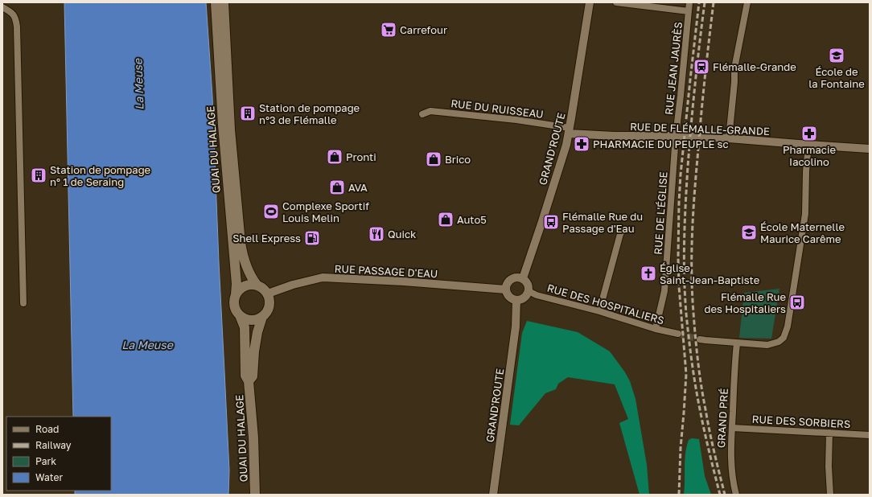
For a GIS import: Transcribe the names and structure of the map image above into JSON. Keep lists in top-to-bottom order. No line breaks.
{"streets":{"main road":["QUAI DU HALAGE"],"street":["RUE JEAN JAURÈS","RUE DU RUISSEAU","RUE DE FLÉMALLE-GRANDE","GRAND'ROUTE","RUE DE L'ÉGLISE","RUE PASSAGE D'EAU","RUE DES HOSPITALIERS","GRAND PRÉ","RUE DES SORBIERS"]},"crossings":[["RUE JEAN JAURÈS","RUE DE FLÉMALLE-GRANDE"],["RUE JEAN JAURÈS","RUE DE L'ÉGLISE"],["RUE DU RUISSEAU","RUE DE FLÉMALLE-GRANDE"],["RUE DU RUISSEAU","GRAND'ROUTE"],["RUE DE FLÉMALLE-GRANDE","GRAND'ROUTE"],["RUE DE FLÉMALLE-GRANDE","RUE DE L'ÉGLISE"],["GRAND'ROUTE","RUE PASSAGE D'EAU"],["GRAND'ROUTE","RUE DES HOSPITALIERS"],["QUAI DU HALAGE","RUE PASSAGE D'EAU"],["RUE DE L'ÉGLISE","RUE DES HOSPITALIERS"],["RUE PASSAGE D'EAU","RUE DES HOSPITALIERS"],["GRAND PRÉ","RUE DES SORBIERS"]],"water":["La Meuse"],"places":{"supermarket":["Carrefour"],"school or university":["École de la Fontaine","École Maternelle Maurice Carême"],"station":["Flémalle-Grande"],"building":["Station de pompage n°3 de Flémalle","Station de pompage n° 1 de Seraing"],"pharmacy":["Pharmacie Iacolino","PHARMACIE DU PEUPLE sc"],"shop":["Pronti","Brico","AVA","Auto5"],"sports":["Complexe Sportif Louis Melin"],"bus stop":["Flémalle Rue du Passage d'Eau","Flémalle Rue des Hospitaliers"],"restaurant":["Quick"],"fuel station":["Shell Express"],"church":["Église Saint-Jean-Baptiste"]},"legend":["Road","Railway","Park","Water"]}
